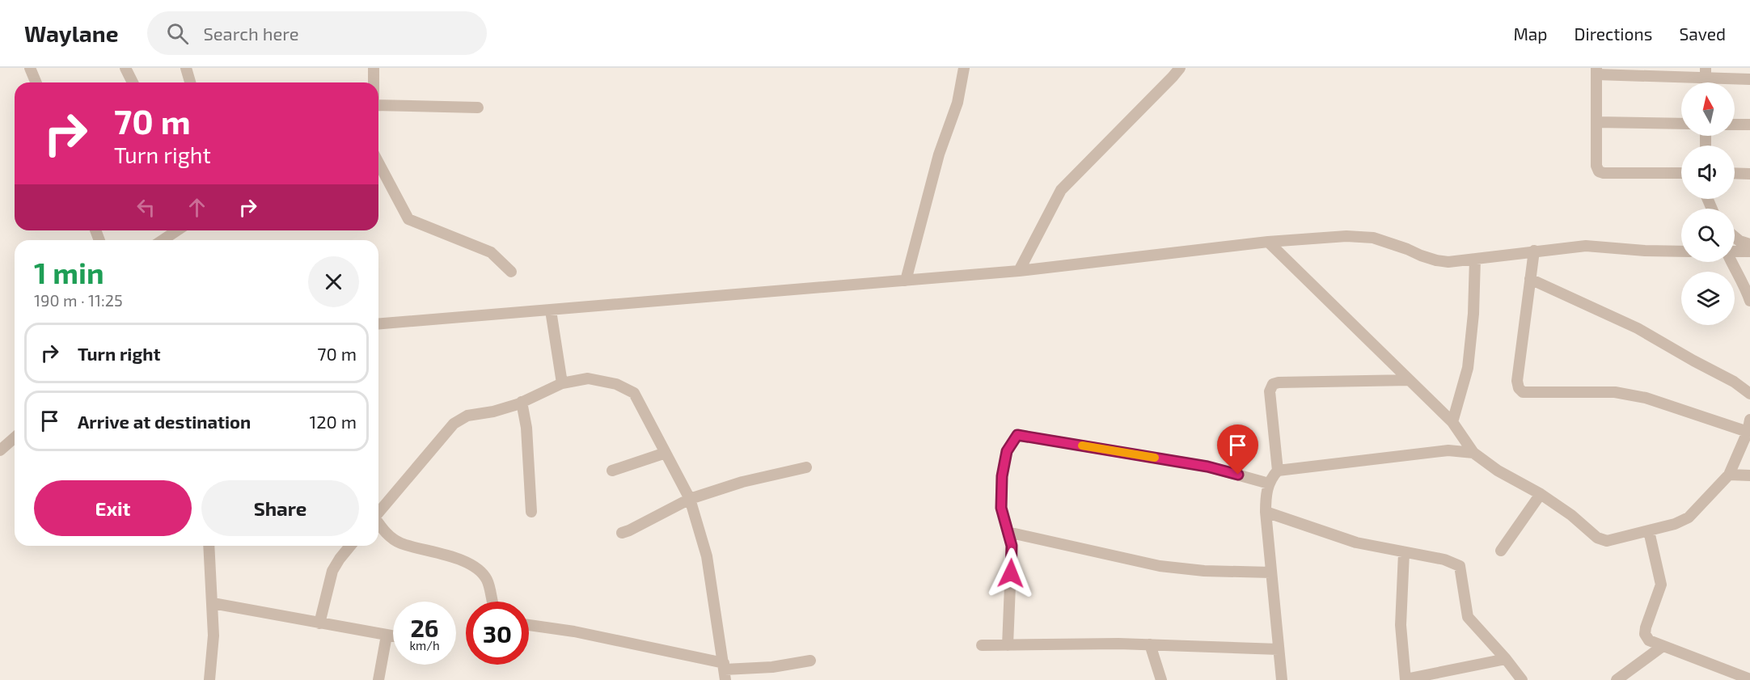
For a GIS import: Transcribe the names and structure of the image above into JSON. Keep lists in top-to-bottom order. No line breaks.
{"north":"top","page":{"header":"Waylane","search":"Search here","nav":["Map","Directions","Saved"],"turn":["70 m","Turn right"],"heading":["1 min","190 m · 11:25"],"list":[{"name":"Turn right","value":"70 m"},{"name":"Arrive at destination","value":"120 m"}],"buttons":["Exit","Share"],"speed":"26 km/h","limit":"30"}}
